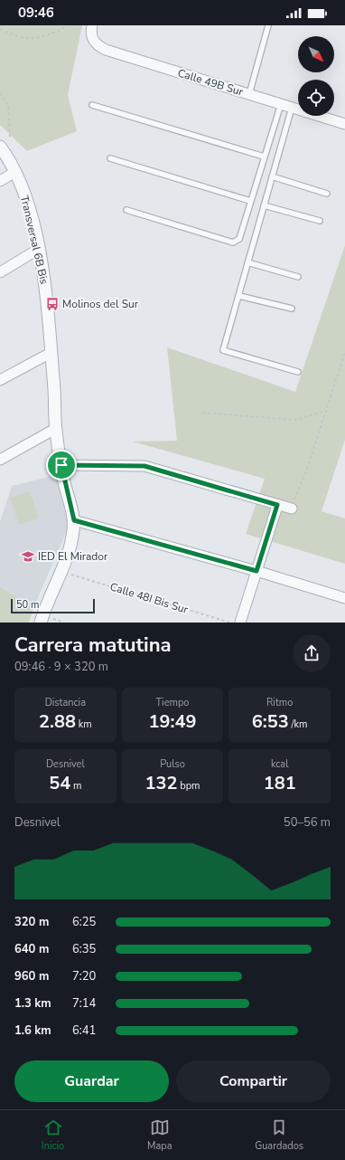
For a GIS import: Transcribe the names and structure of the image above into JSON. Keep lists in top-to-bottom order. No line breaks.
{"streets":{"street":["Calle 49B Sur","Transversal 6B Bis"],"path":["Calle 48I Bis Sur"]},"places":{"bus stop":["Molinos del Sur"],"school or university":["IED El Mirador"]},"scale_bar":"50 m","north":"bottom right","page":{"status":"09:46","scale":"50 m","heading":["Carrera matutina","09:46 · 9 × 320 m"],"stats":[["Distancia","2.88 km"],["Tiempo","19:49"],["Ritmo","6:53 /km"],["Desnivel","54 m"],["Pulso","132 bpm"],["kcal","181"]],"chart":["Desnivel","50–56 m"],"list":[{"name":"320 m","note":"6:25"},{"name":"640 m","note":"6:35"},{"name":"960 m","note":"7:20"},{"name":"1.3 km","note":"7:14"},{"name":"1.6 km","note":"6:41"}],"buttons":["Guardar","Compartir"],"tabs":["Inicio","Mapa","Guardados"]}}
